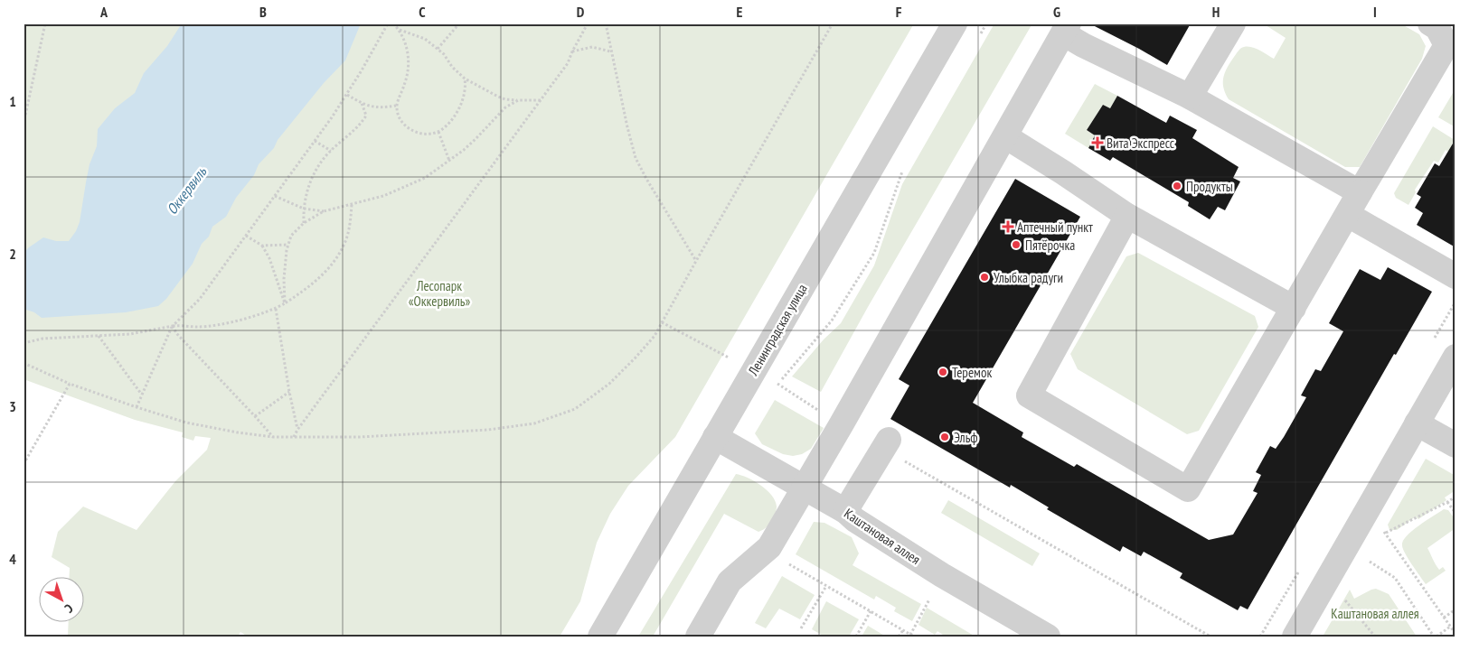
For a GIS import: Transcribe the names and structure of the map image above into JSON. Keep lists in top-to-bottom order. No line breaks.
{"streets":{"street":["Ленинградская улица","Каштановая аллея"]},"crossings":[["Ленинградская улица","Каштановая аллея"]],"water":["Оккервиль"],"parks":["Лесопарк «Оккервиль»","Каштановая аллея"],"places":{"health":["Вита Экспресс","Аптечный пункт"],"other":["Продукты","Пятёрочка","Улыбка радуги","Теремок","Эльф"]},"north":"bottom right","grid":{"columns":["A","B","C","D","E","F","G","H","I"],"rows":["1","2","3","4"]}}
